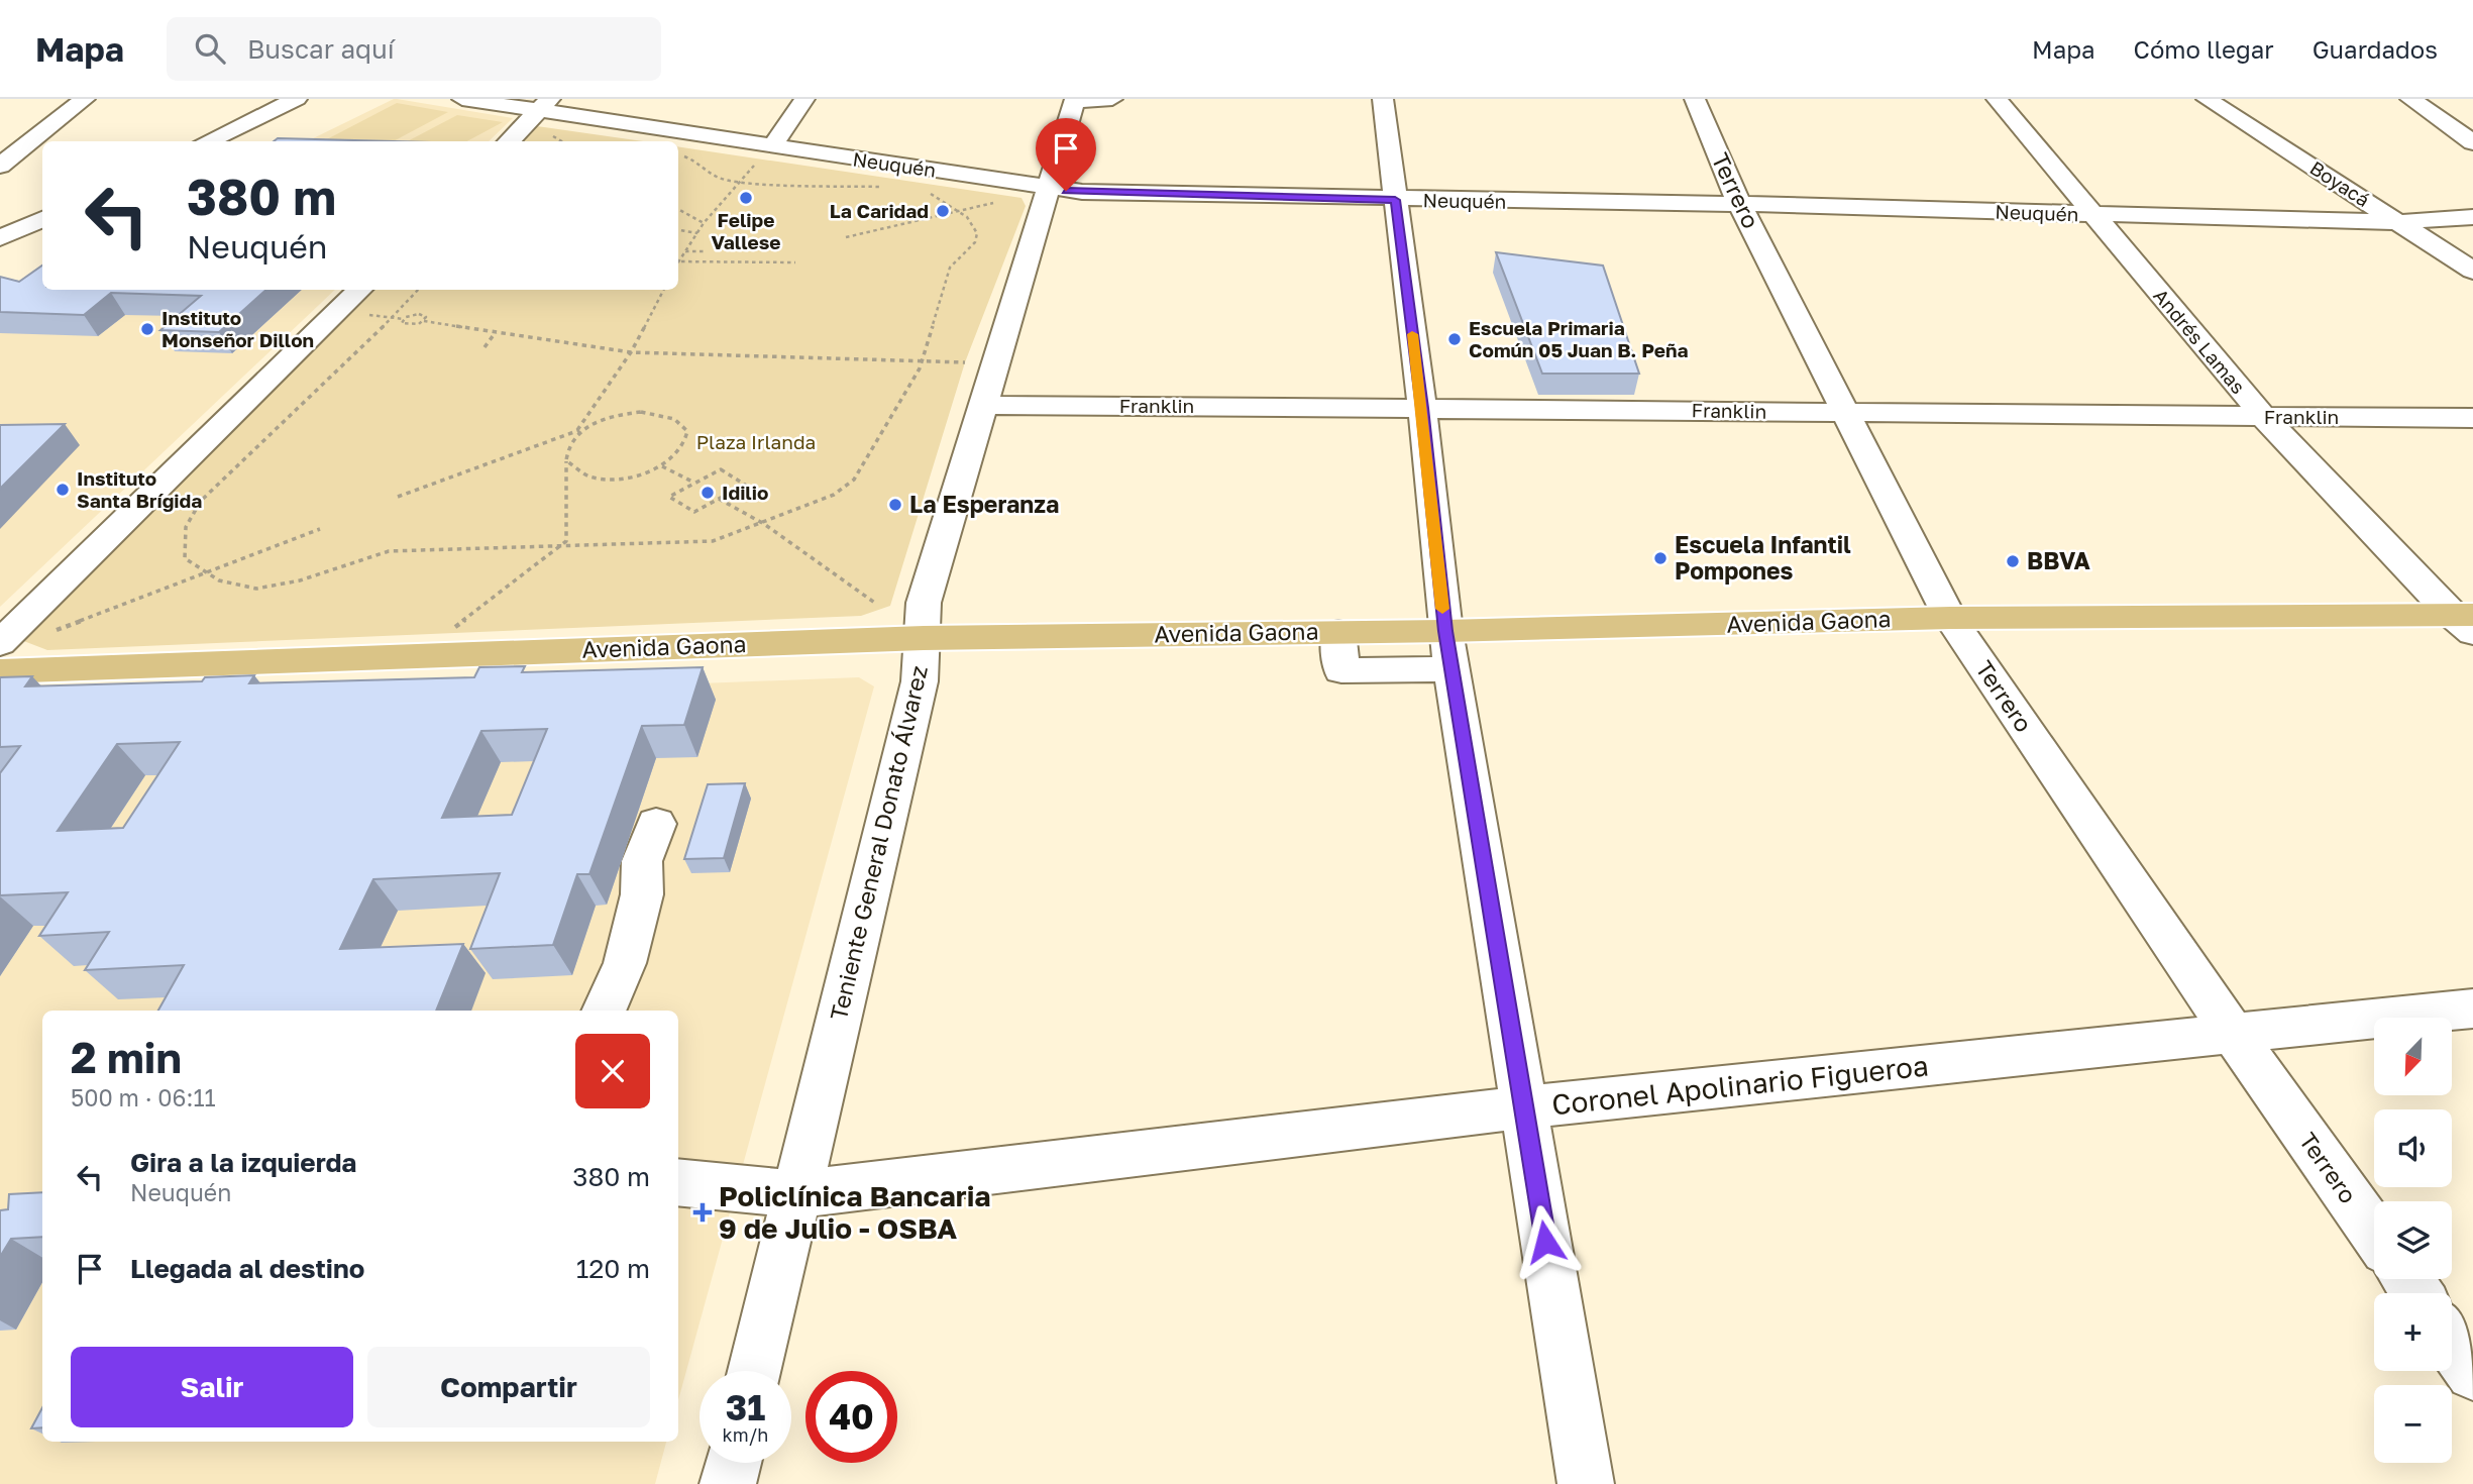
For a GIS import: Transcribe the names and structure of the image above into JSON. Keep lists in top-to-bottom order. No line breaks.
{"streets":{"main road":["Avenida Gaona"],"street":["Neuquén","Boyacá","Terrero","Andrés Lamas","Franklin","Teniente General Donato Álvarez","Coronel Apolinario Figueroa"]},"crossings":[["Neuquén","Boyacá"],["Neuquén","Terrero"],["Neuquén","Andrés Lamas"],["Neuquén","Teniente General Donato Álvarez"],["Terrero","Franklin"],["Terrero","Avenida Gaona"],["Terrero","Coronel Apolinario Figueroa"],["Andrés Lamas","Franklin"],["Andrés Lamas","Avenida Gaona"],["Franklin","Teniente General Donato Álvarez"],["Avenida Gaona","Teniente General Donato Álvarez"],["Teniente General Donato Álvarez","Coronel Apolinario Figueroa"]],"parks":["Plaza Irlanda"],"places":{"other":["Felipe Vallese","La Caridad","Instituto Monseñor Dillon","Escuela Primaria Común 05 Juan B. Peña","Instituto Santa Brígida","Idilio","La Esperanza","Escuela Infantil Pompones","BBVA"],"health":["Policlínica Bancaria 9 de Julio - OSBA"]},"north":"bottom left","page":{"header":"Mapa","search":"Buscar aquí","nav":["Mapa","Cómo llegar","Guardados"],"turn":["380 m","Neuquén"],"heading":["2 min","500 m · 06:11"],"map_buttons":["+","−"],"list":[{"name":"Gira a la izquierda","note":"Neuquén","value":"380 m"},{"name":"Llegada al destino","value":"120 m"}],"buttons":["Salir","Compartir"],"speed":"31 km/h","limit":"40"}}
